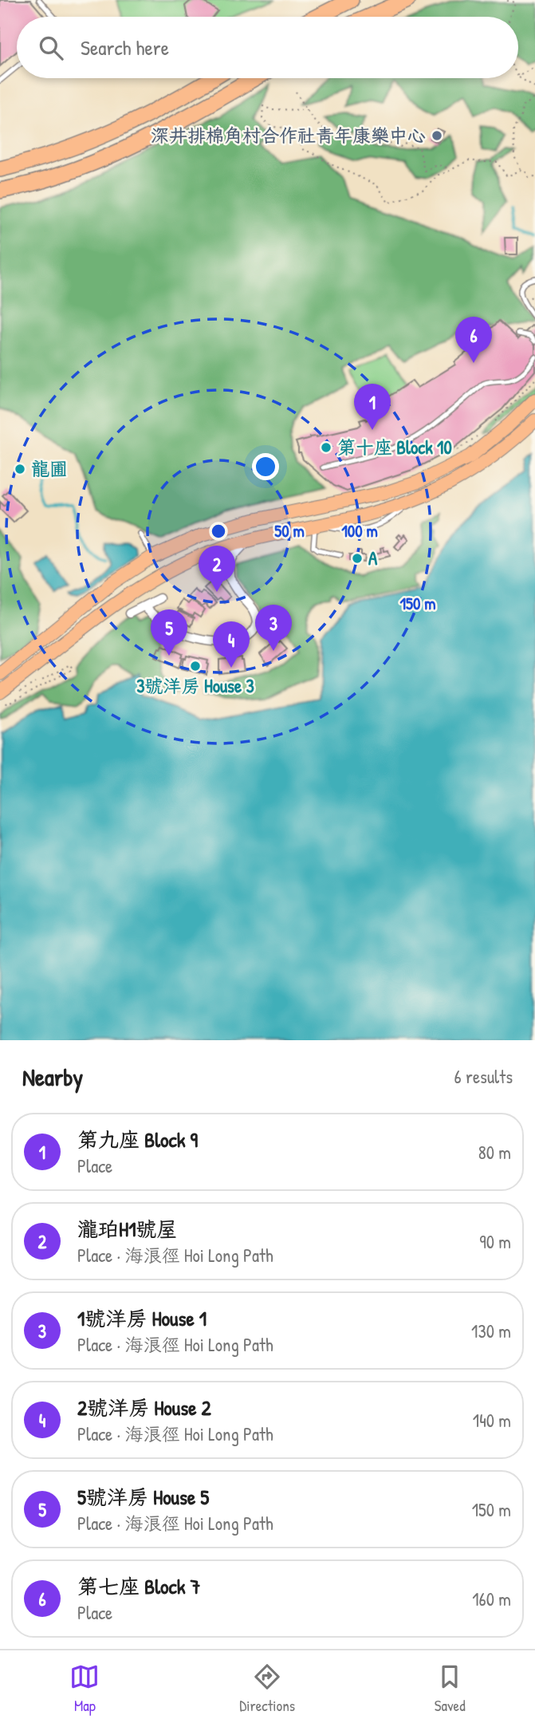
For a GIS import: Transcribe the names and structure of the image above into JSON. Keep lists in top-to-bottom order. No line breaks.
{"places":["深井排棉角村合作社青年康樂中心","第十座 Block 10","龍圃","A","3號洋房 House 3"],"page":{"search":"Search here","pins":["6","1","2","3","5","4"],"heading":["Nearby","6 results"],"list":[{"mark":"1","name":"第九座 Block 9","note":"Place","value":"80 m"},{"mark":"2","name":"瀧珀H1號屋","note":"Place · 海浪徑 Hoi Long Path","value":"90 m"},{"mark":"3","name":"1號洋房 House 1","note":"Place · 海浪徑 Hoi Long Path","value":"130 m"},{"mark":"4","name":"2號洋房 House 2","note":"Place · 海浪徑 Hoi Long Path","value":"140 m"},{"mark":"5","name":"5號洋房 House 5","note":"Place · 海浪徑 Hoi Long Path","value":"150 m"},{"mark":"6","name":"第七座 Block 7","note":"Place","value":"160 m"}],"nav":["Map","Directions","Saved"]},"rings":["50 m","100 m","150 m"]}
